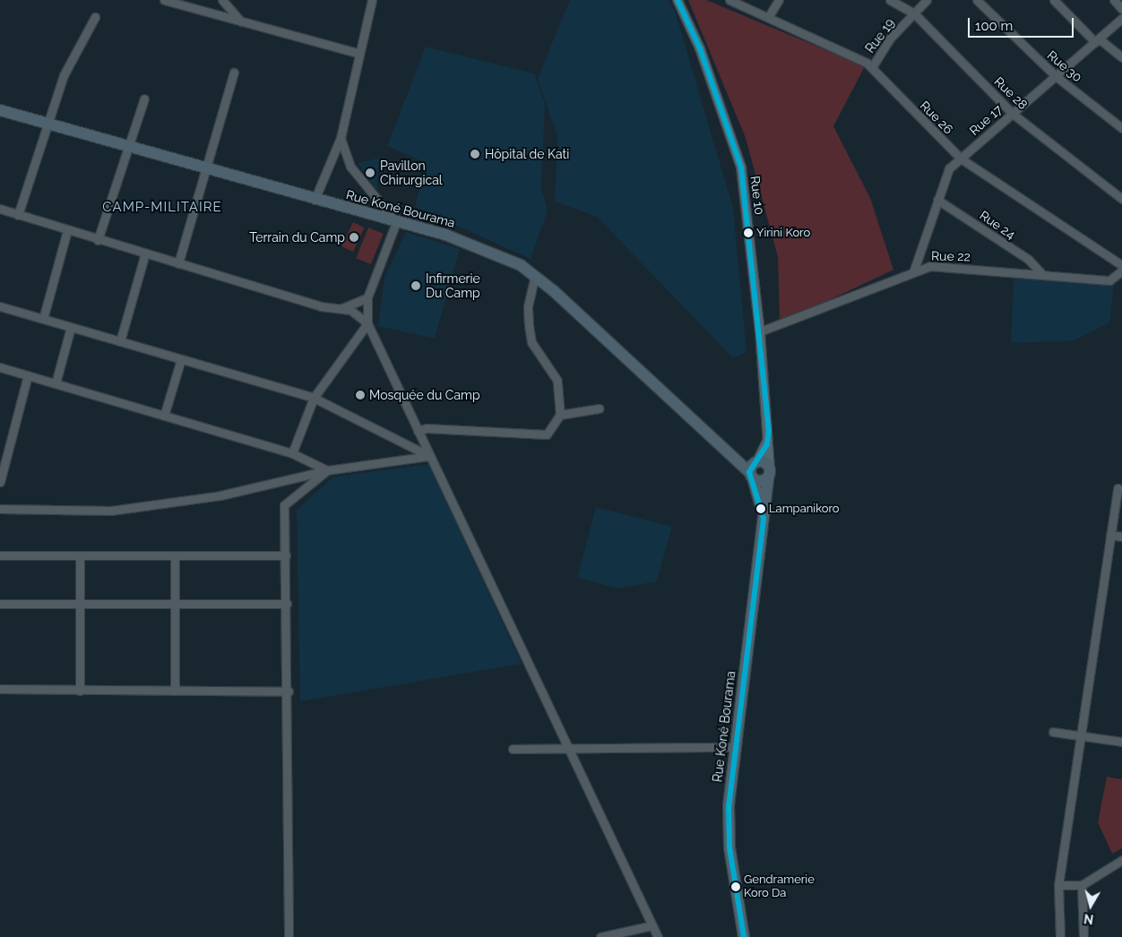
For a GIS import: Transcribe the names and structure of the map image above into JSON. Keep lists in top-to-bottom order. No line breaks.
{"streets":{"highway":["Rue Koné Bourama"],"main road":["Rue 10"],"street":["Rue 19","Rue 30","Rue 28","Rue 26","Rue 17","Rue 24","Rue 22"]},"crossings":[["Rue 19","Rue 28"],["Rue 19","Rue 26"],["Rue 30","Rue 17"],["Rue 28","Rue 17"],["Rue 26","Rue 17"],["Rue 17","Rue 24"],["Rue 17","Rue 22"],["Rue 10","Rue Koné Bourama"],["Rue 10","Rue 22"],["Rue 24","Rue 22"]],"districts":["CAMP-MILITAIRE"],"places":["Hôpital de Kati","Pavillon Chirurgical","Yirini Koro","Terrain du Camp","Infirmerie Du Camp","Mosquée du Camp","Lampanikoro","Gendramerie Koro Da"],"scale_bar":"100 m","north":"bottom"}
